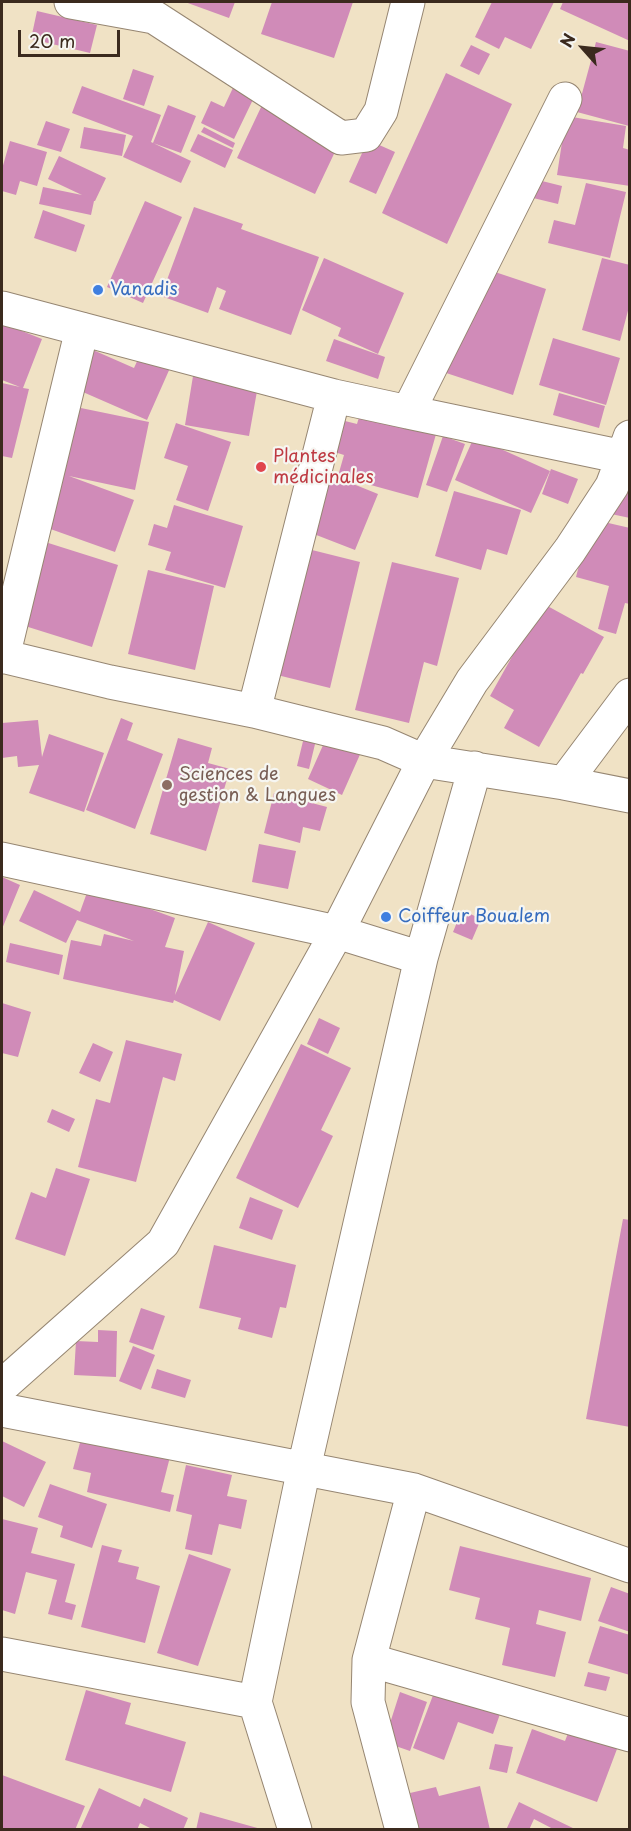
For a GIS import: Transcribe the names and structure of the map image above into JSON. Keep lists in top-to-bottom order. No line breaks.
{"places":["Vanadis","Plantes médicinales","Sciences de gestion & Langues","Coiffeur Boualem"],"scale_bar":"20 m","north":"top left"}
